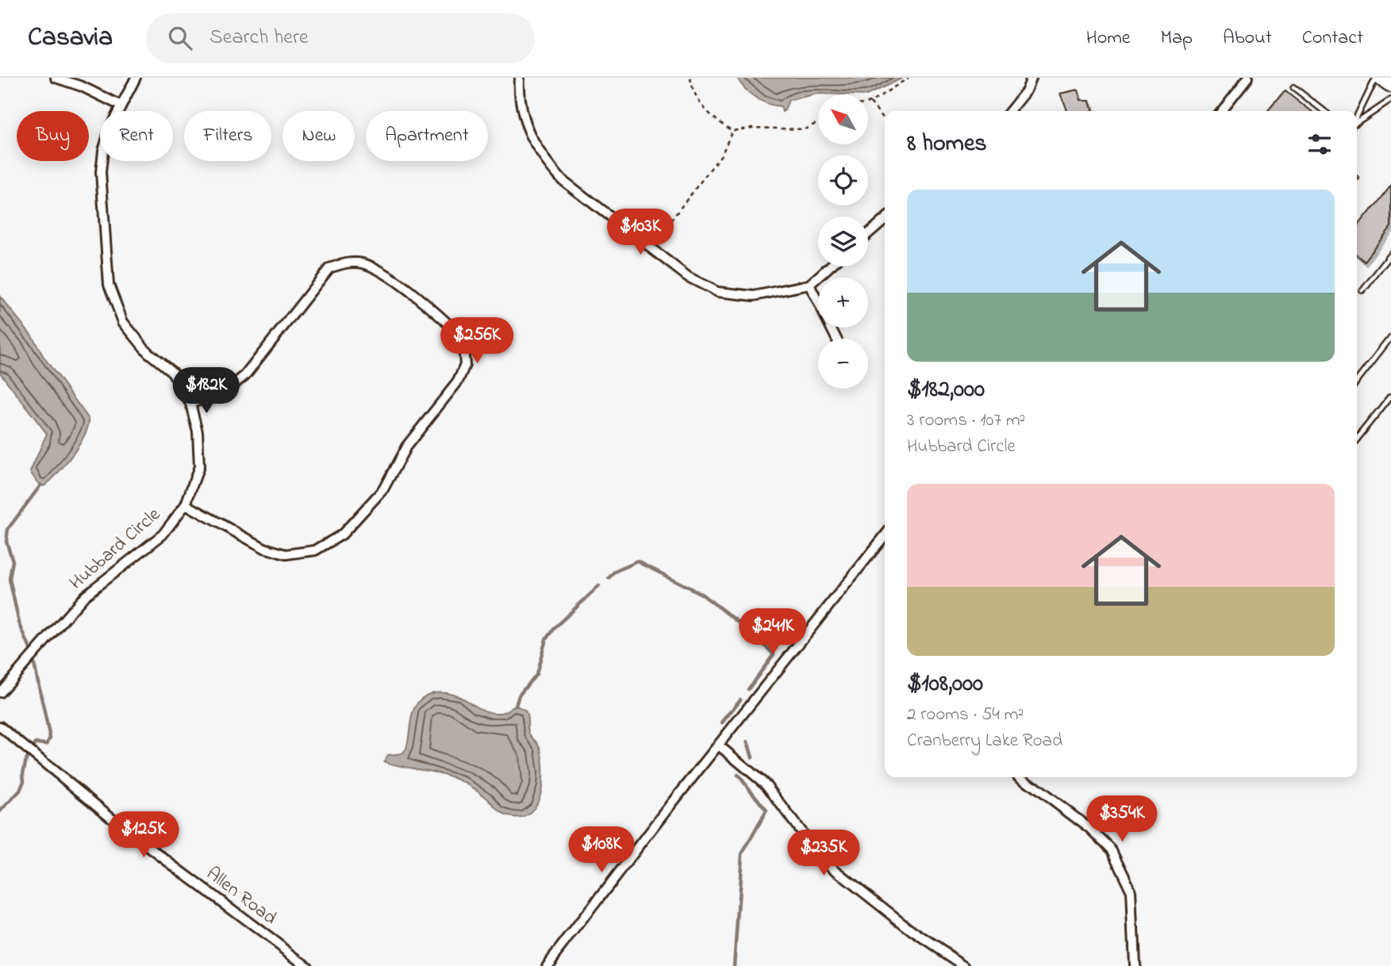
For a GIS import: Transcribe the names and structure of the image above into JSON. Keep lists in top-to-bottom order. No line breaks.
{"streets":{"street":["Hubbard Circle","Allen Road"]},"north":"top left","page":{"header":"Casavia","search":"Search here","nav":["Home","Map","About","Contact"],"map_buttons":["+","−"],"chip":["Buy","Rent","Filters","New","Apartment"],"heading":"8 homes","list":[{"name":"$182,000","note":"3 rooms · 107 m² · Hubbard Circle"},{"name":"$108,000","note":"2 rooms · 54 m² · Cranberry Lake Road"}],"price":["$103K","$256K","$182K","$241K","$354K","$125K","$108K","$235K"]}}
